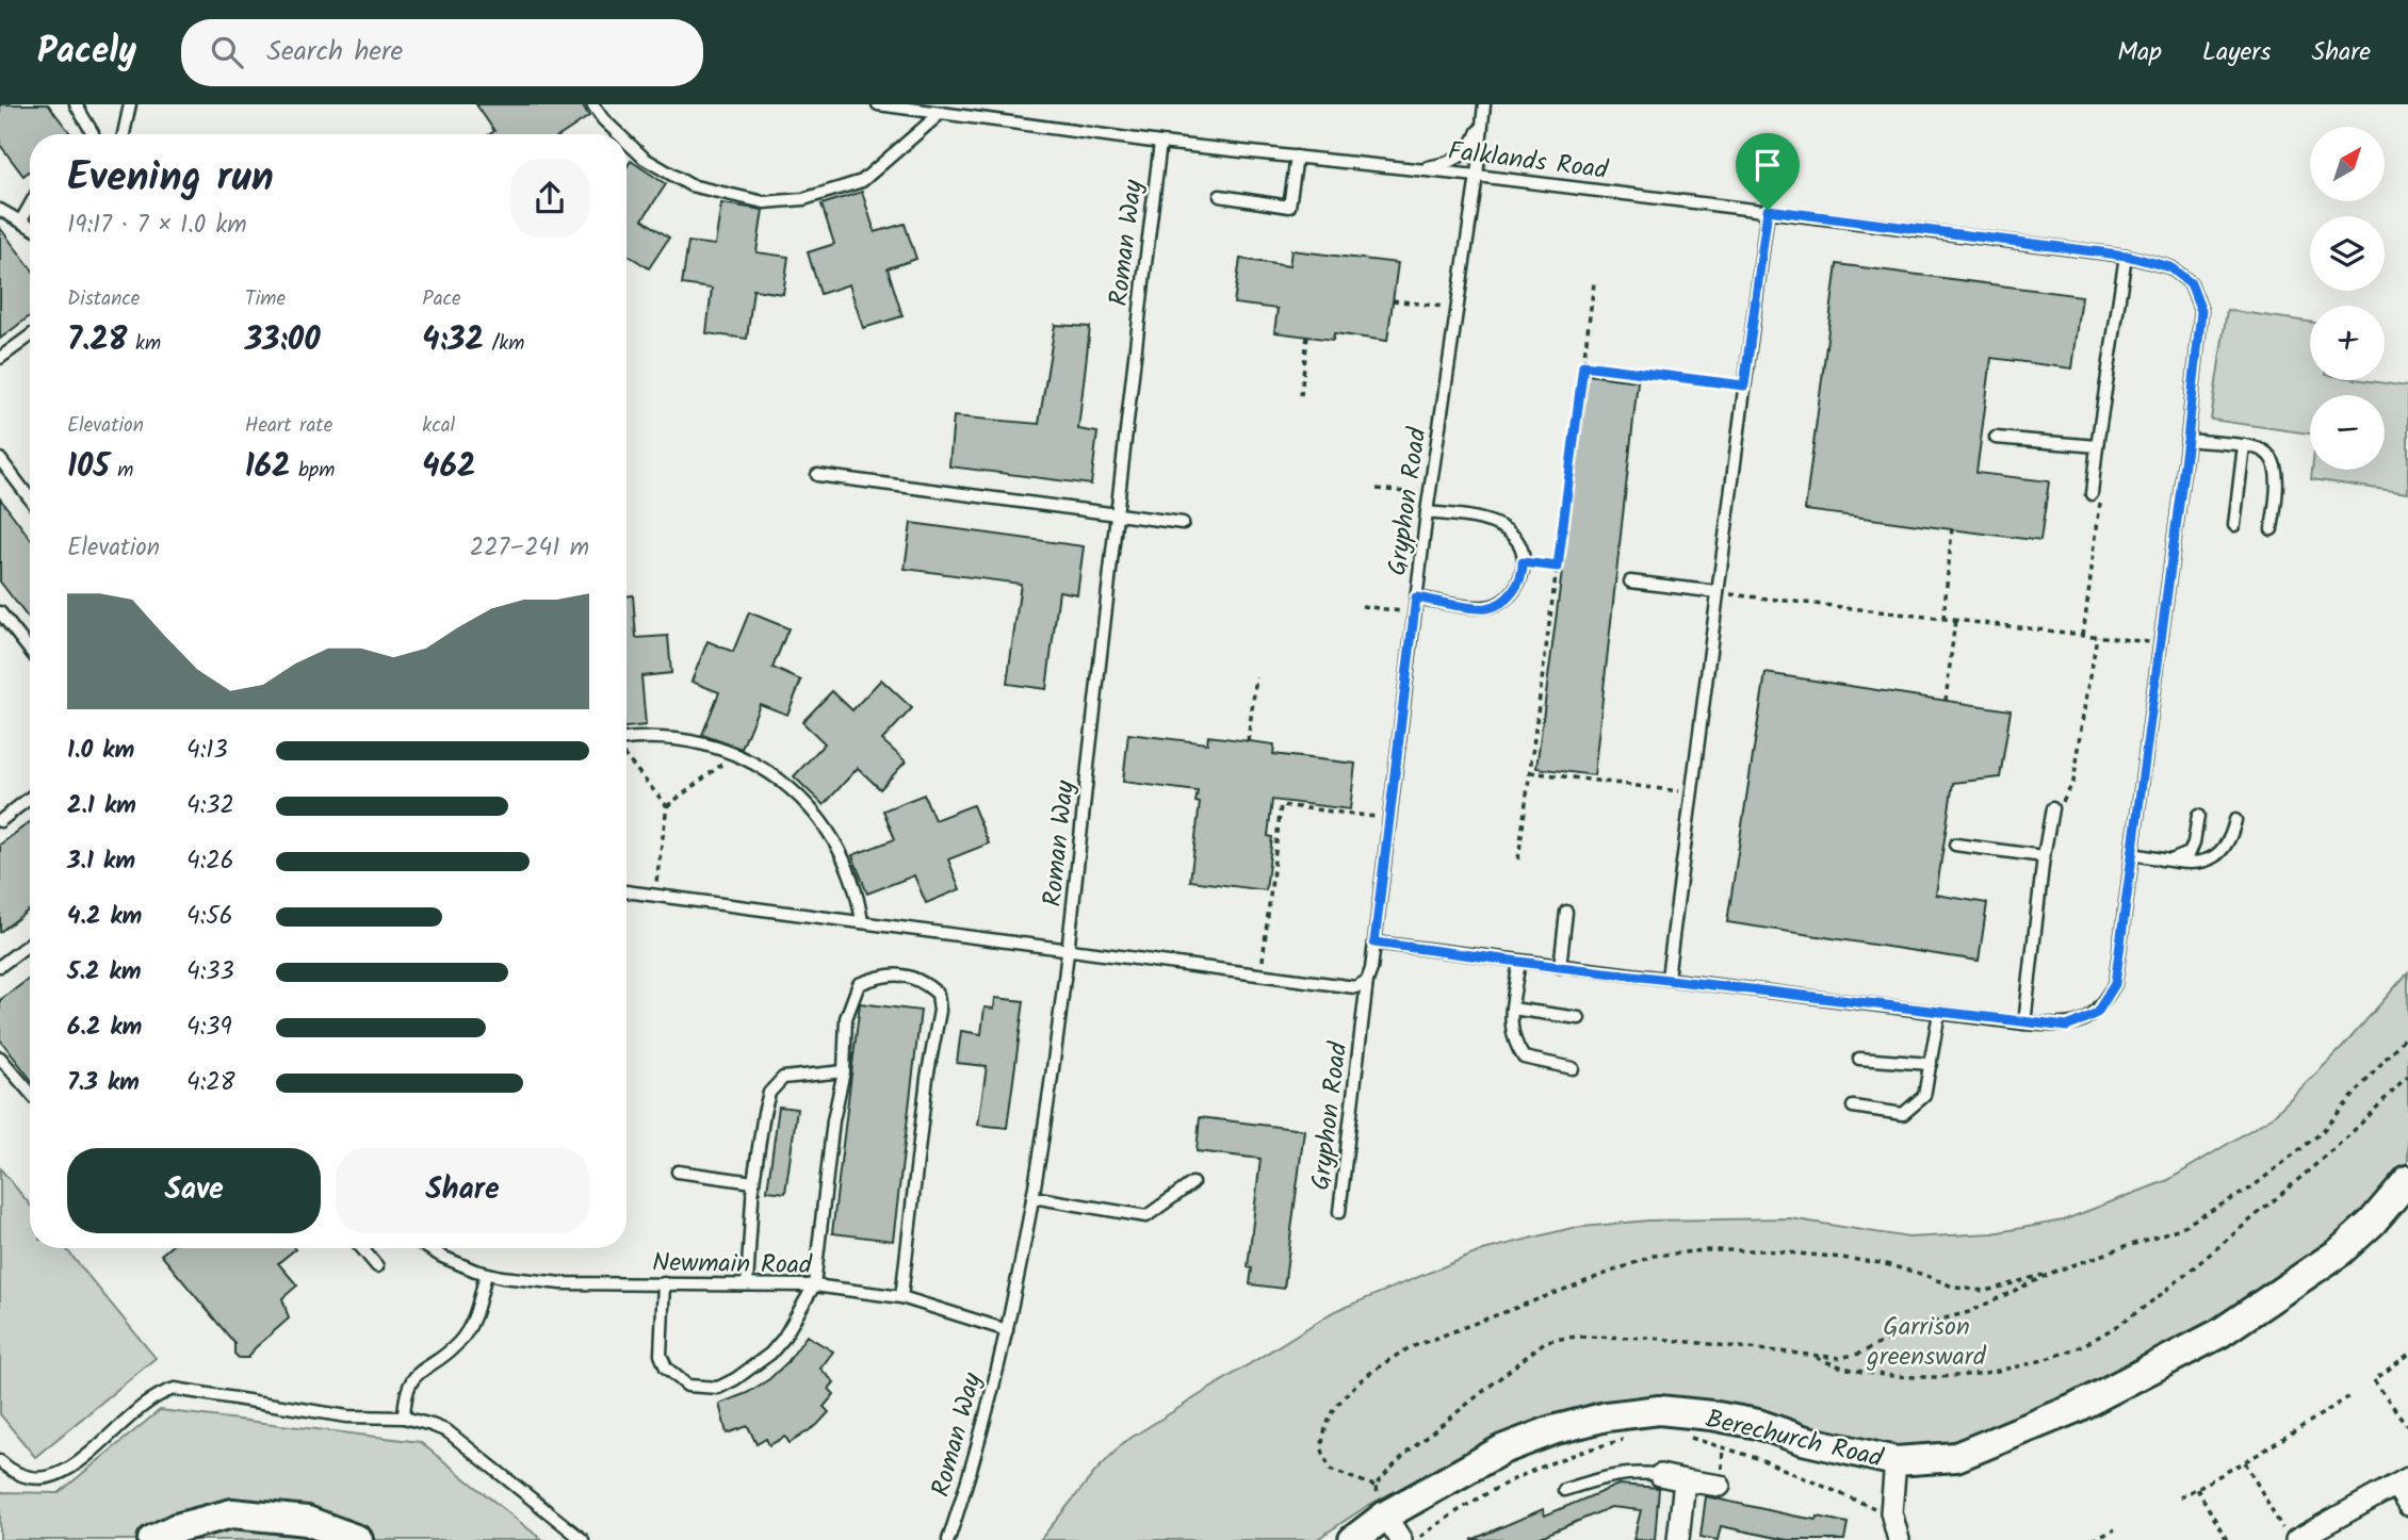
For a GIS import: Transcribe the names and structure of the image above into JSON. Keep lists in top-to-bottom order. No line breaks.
{"streets":{"street":["Berechurch Road"],"lane":["Falklands Road","Roman Way","Gryphon Road","Newmain Road"]},"crossings":[["Falklands Road","Roman Way"],["Falklands Road","Gryphon Road"],["Roman Way","Newmain Road"]],"parks":["Garrison greensward"],"north":"top right","page":{"header":"Pacely","search":"Search here","nav":["Map","Layers","Share"],"map_buttons":["+","−"],"heading":["Evening run","19:17 · 7 × 1.0 km"],"stats":[["Distance","7.28 km"],["Time","33:00"],["Pace","4:32 /km"],["Elevation","105 m"],["Heart rate","162 bpm"],["kcal","462"]],"chart":["Elevation","227–241 m"],"list":[{"name":"1.0 km","note":"4:13"},{"name":"2.1 km","note":"4:32"},{"name":"3.1 km","note":"4:26"},{"name":"4.2 km","note":"4:56"},{"name":"5.2 km","note":"4:33"},{"name":"6.2 km","note":"4:39"},{"name":"7.3 km","note":"4:28"}],"buttons":["Save","Share"]}}
